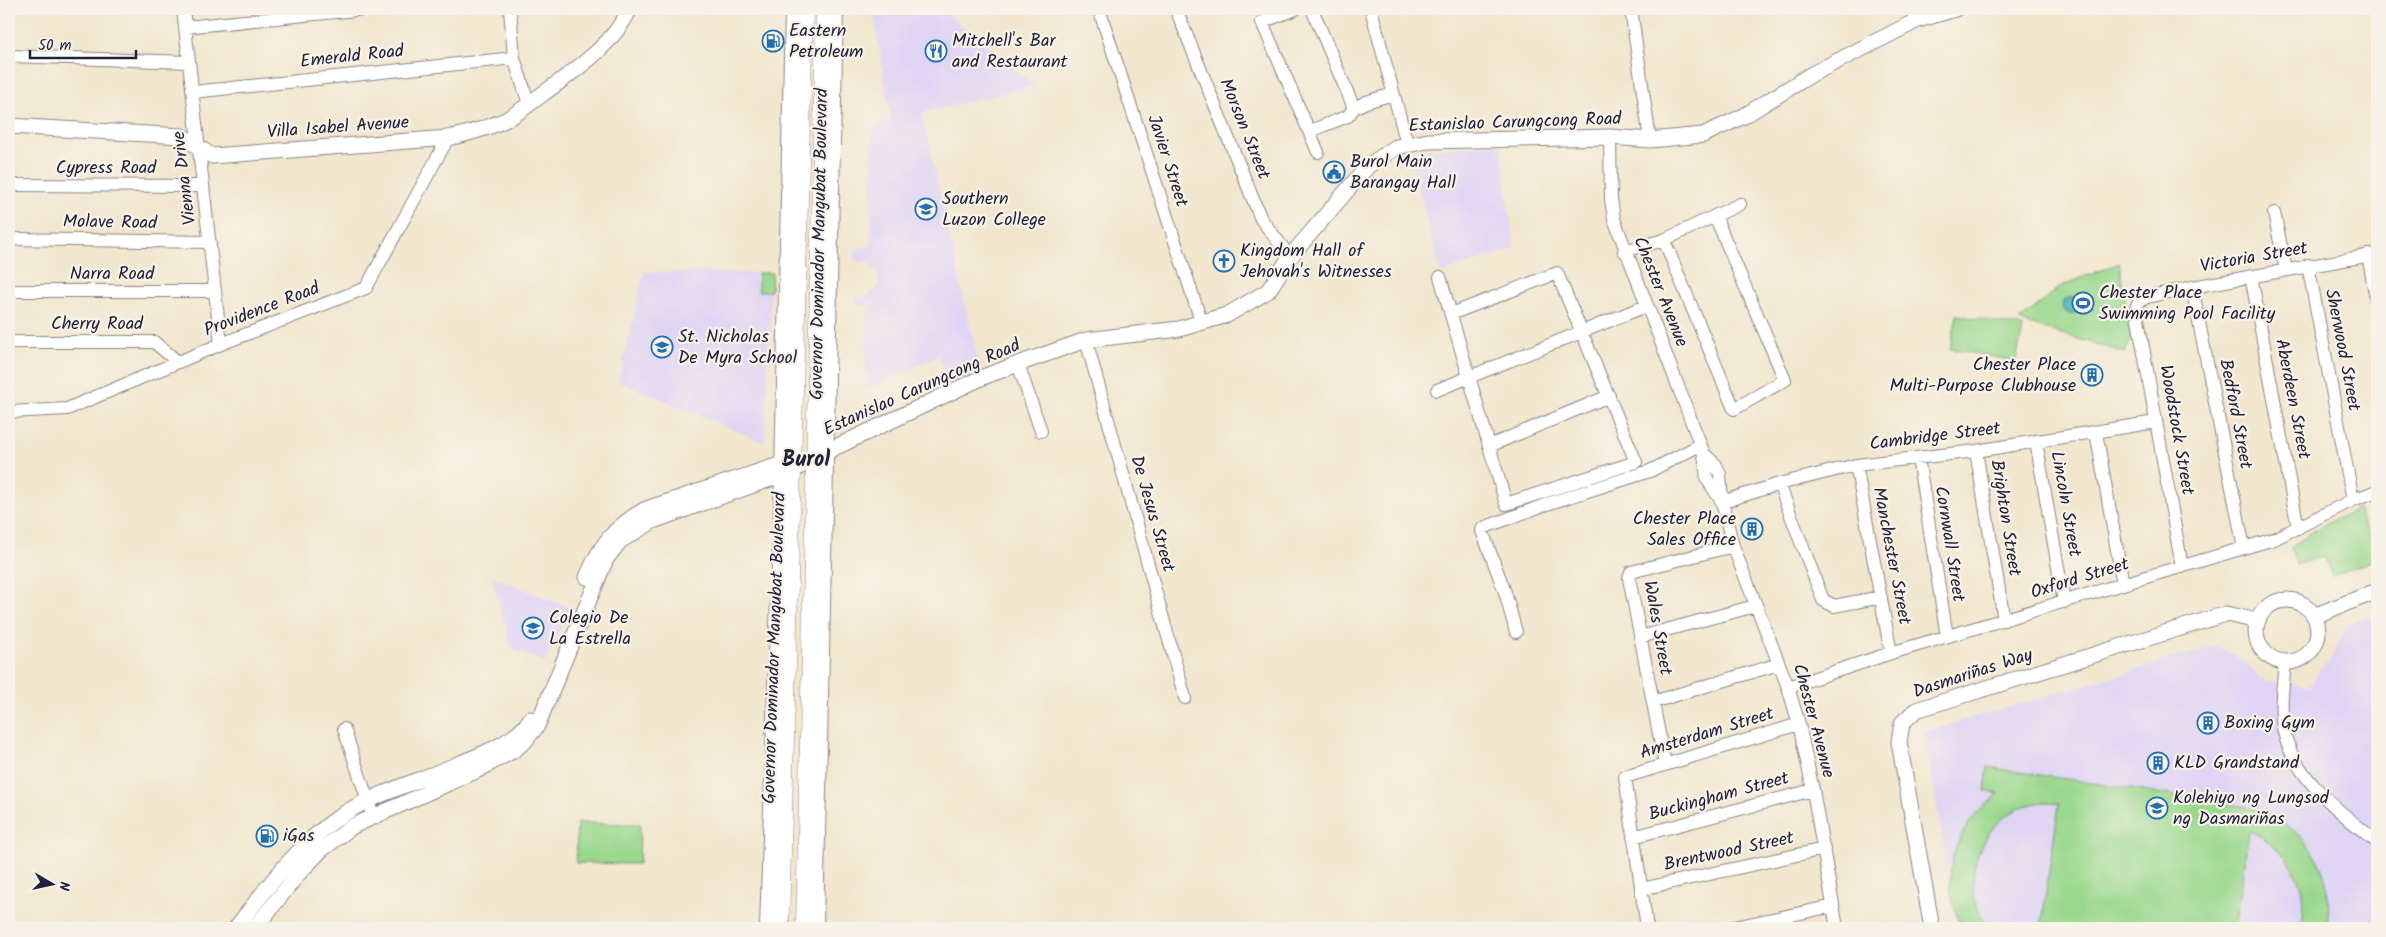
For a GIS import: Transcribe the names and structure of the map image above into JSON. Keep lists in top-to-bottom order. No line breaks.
{"streets":{"main road":["Governor Dominador Mangubat Boulevard"],"street":["Emerald Road","Estanislao Carungcong Road","Villa Isabel Avenue","Morson Street","Javier Street","Cypress Road","Vienna Drive","Molave Road","Victoria Street","Narra Road","Chester Avenue","Providence Road","Cherry Road","Sherwood Street","Aberdeen Street","Bedford Street","Woodstock Street","Cambridge Street","Lincoln Street","De Jesus Street","Brighton Street","Cornwall Street","Manchester Street","Oxford Street","Wales Street","Dasmariñas Way","Amsterdam Street","Buckingham Street","Brentwood Street"]},"crossings":[["Emerald Road","Vienna Drive"],["Estanislao Carungcong Road","Morson Street"],["Estanislao Carungcong Road","Javier Street"],["Estanislao Carungcong Road","Governor Dominador Mangubat Boulevard"],["Estanislao Carungcong Road","Chester Avenue"],["Estanislao Carungcong Road","De Jesus Street"],["Villa Isabel Avenue","Vienna Drive"],["Villa Isabel Avenue","Providence Road"],["Cypress Road","Vienna Drive"],["Vienna Drive","Molave Road"],["Vienna Drive","Narra Road"],["Vienna Drive","Providence Road"],["Victoria Street","Sherwood Street"],["Victoria Street","Aberdeen Street"],["Victoria Street","Bedford Street"],["Victoria Street","Woodstock Street"],["Chester Avenue","Cambridge Street"],["Chester Avenue","Oxford Street"],["Chester Avenue","Wales Street"],["Chester Avenue","Amsterdam Street"],["Chester Avenue","Buckingham Street"],["Chester Avenue","Brentwood Street"],["Providence Road","Cherry Road"],["Sherwood Street","Oxford Street"],["Aberdeen Street","Oxford Street"],["Bedford Street","Oxford Street"],["Woodstock Street","Cambridge Street"],["Woodstock Street","Oxford Street"],["Cambridge Street","Lincoln Street"],["Cambridge Street","Brighton Street"],["Cambridge Street","Cornwall Street"],["Cambridge Street","Manchester Street"],["Lincoln Street","Oxford Street"],["Brighton Street","Oxford Street"],["Cornwall Street","Oxford Street"],["Manchester Street","Oxford Street"],["Wales Street","Amsterdam Street"],["Amsterdam Street","Buckingham Street"]],"districts":["Burol"],"places":{"fuel station":["Eastern Petroleum","iGas"],"restaurant":["Mitchell's Bar and Restaurant"],"public building":["Burol Main Barangay Hall"],"school or university":["Southern Luzon College","St. Nicholas De Myra School","Colegio De La Estrella","Kolehiyo ng Lungsod ng Dasmariñas"],"church":["Kingdom Hall of Jehovah's Witnesses"],"sports":["Chester Place Swimming Pool Facility"],"building":["Chester Place Multi-Purpose Clubhouse","Chester Place Sales Office","Boxing Gym","KLD Grandstand"]},"scale_bar":"50 m","north":"right"}
